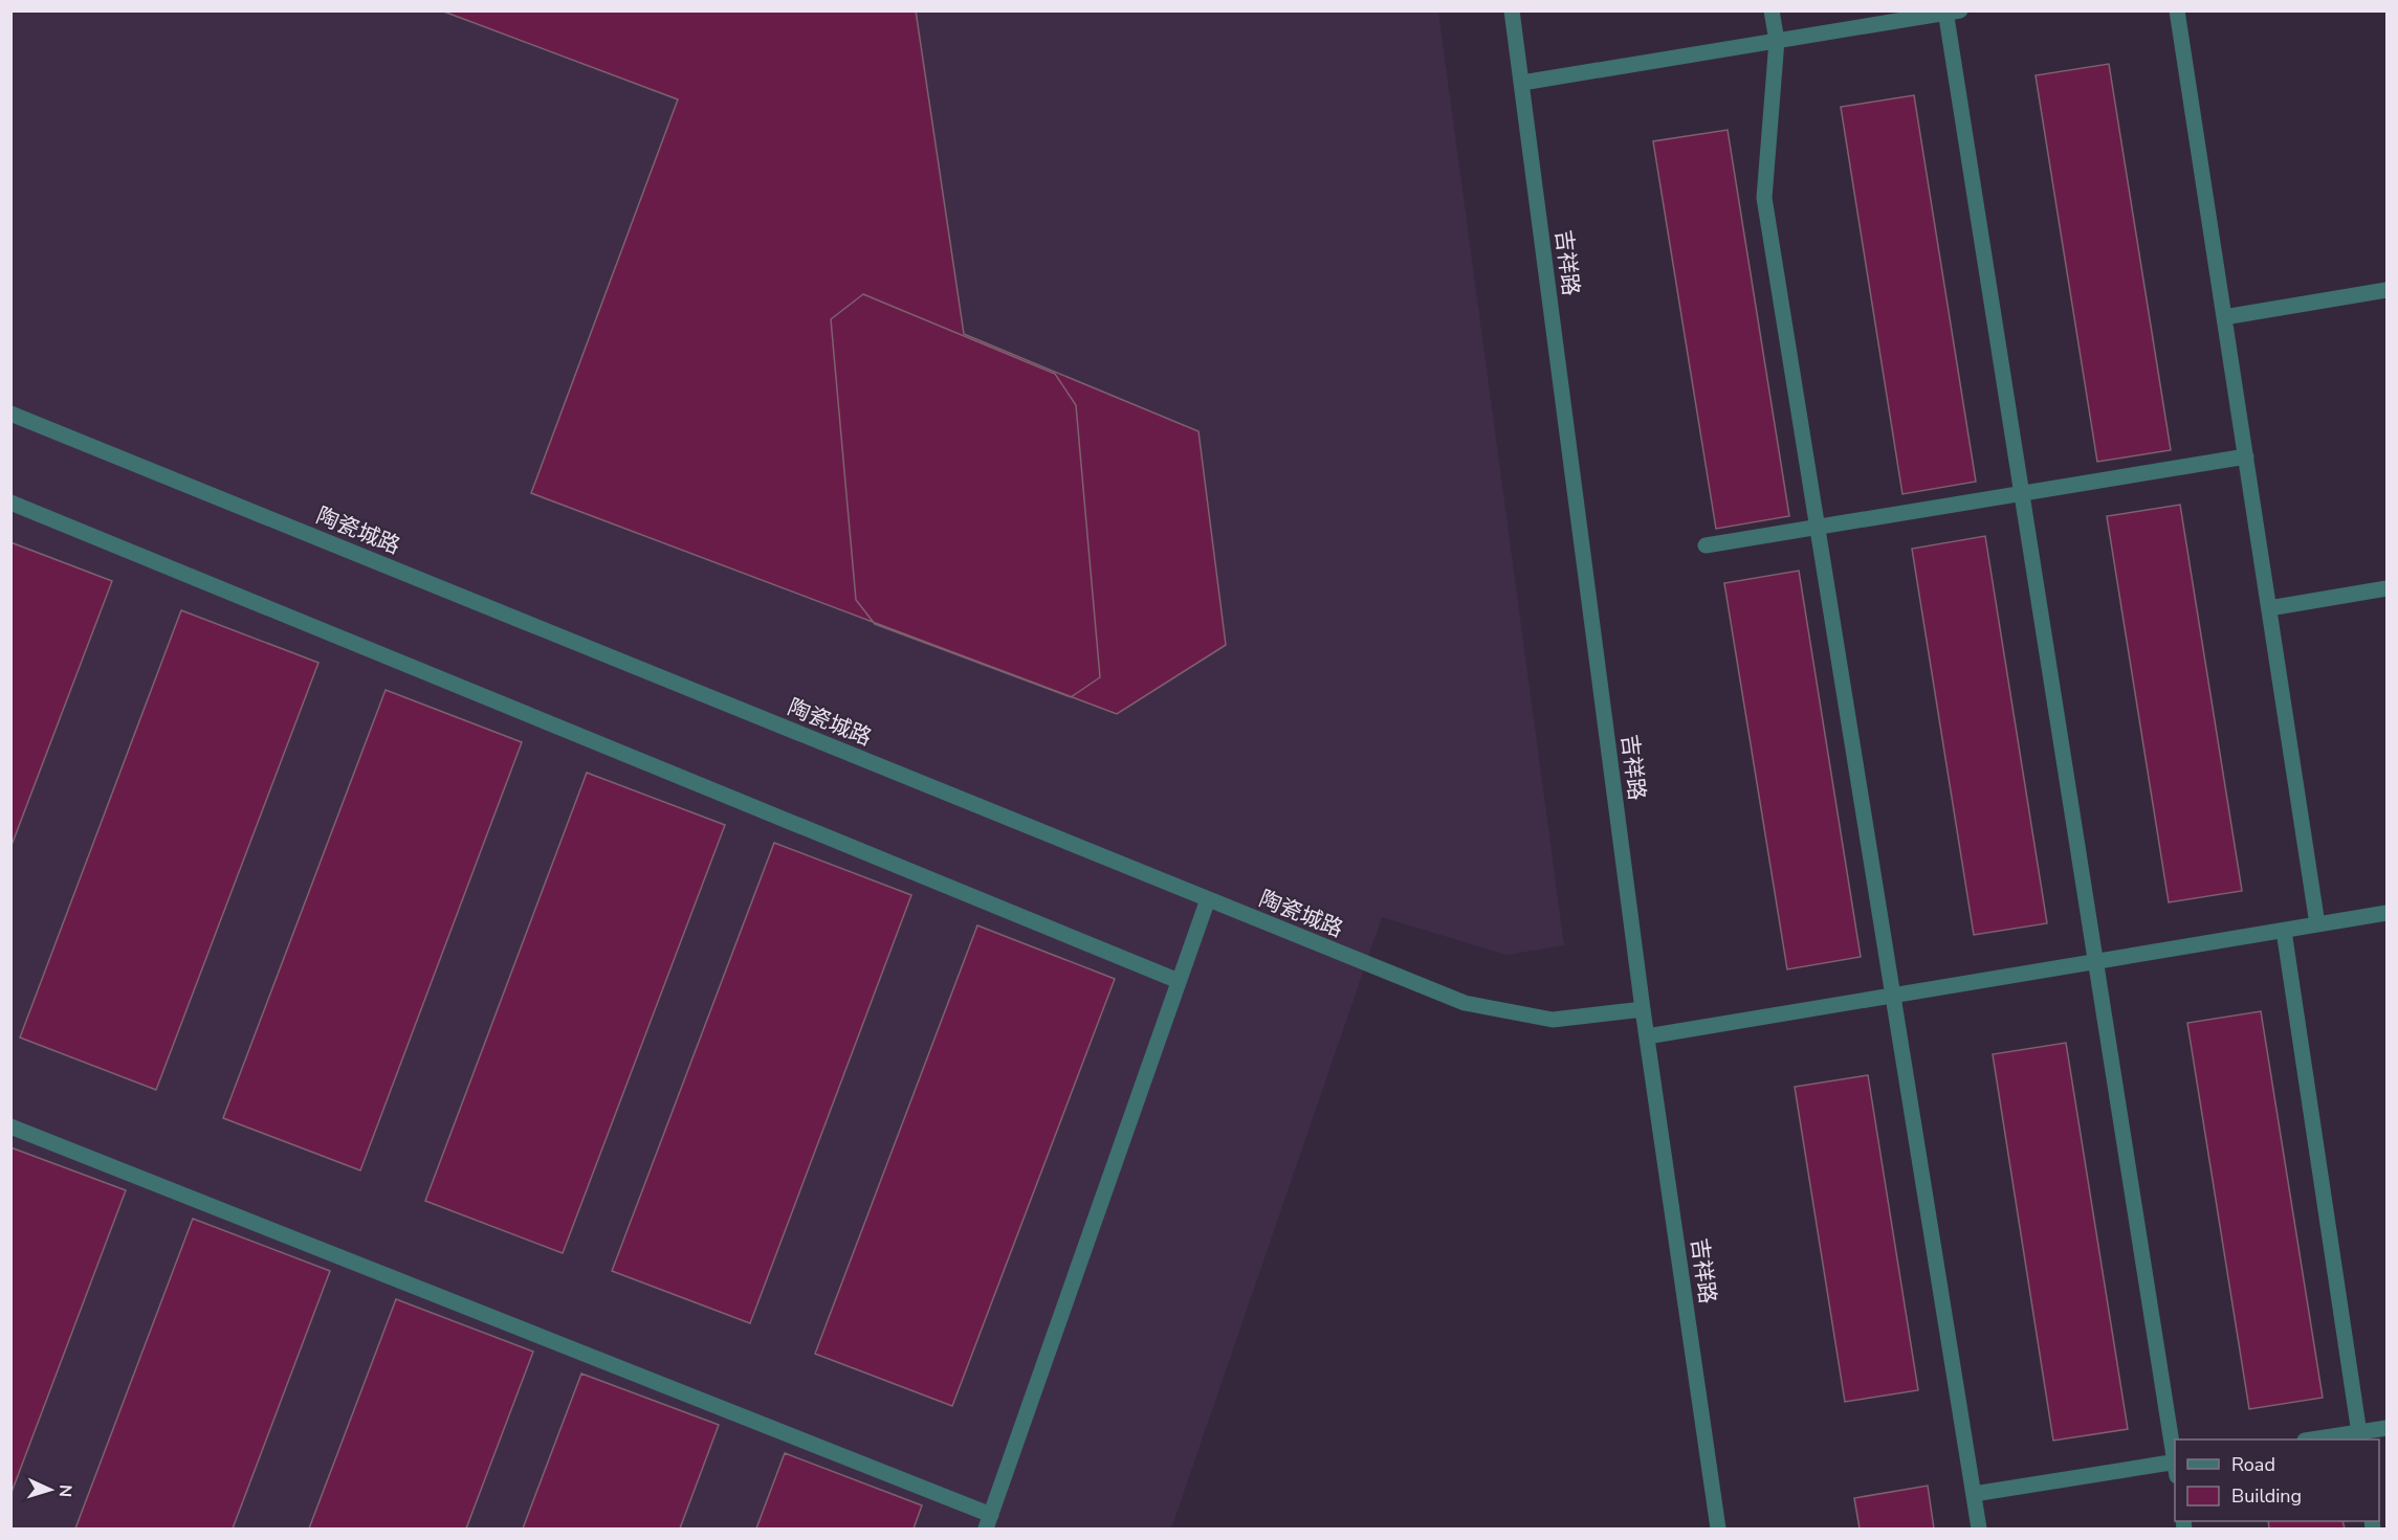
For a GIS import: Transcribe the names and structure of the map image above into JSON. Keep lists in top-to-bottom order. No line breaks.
{"streets":{"street":["吉祥路","陶瓷城路"]},"crossings":[["吉祥路","陶瓷城路"]],"legend":["Road","Building"],"north":"right"}
